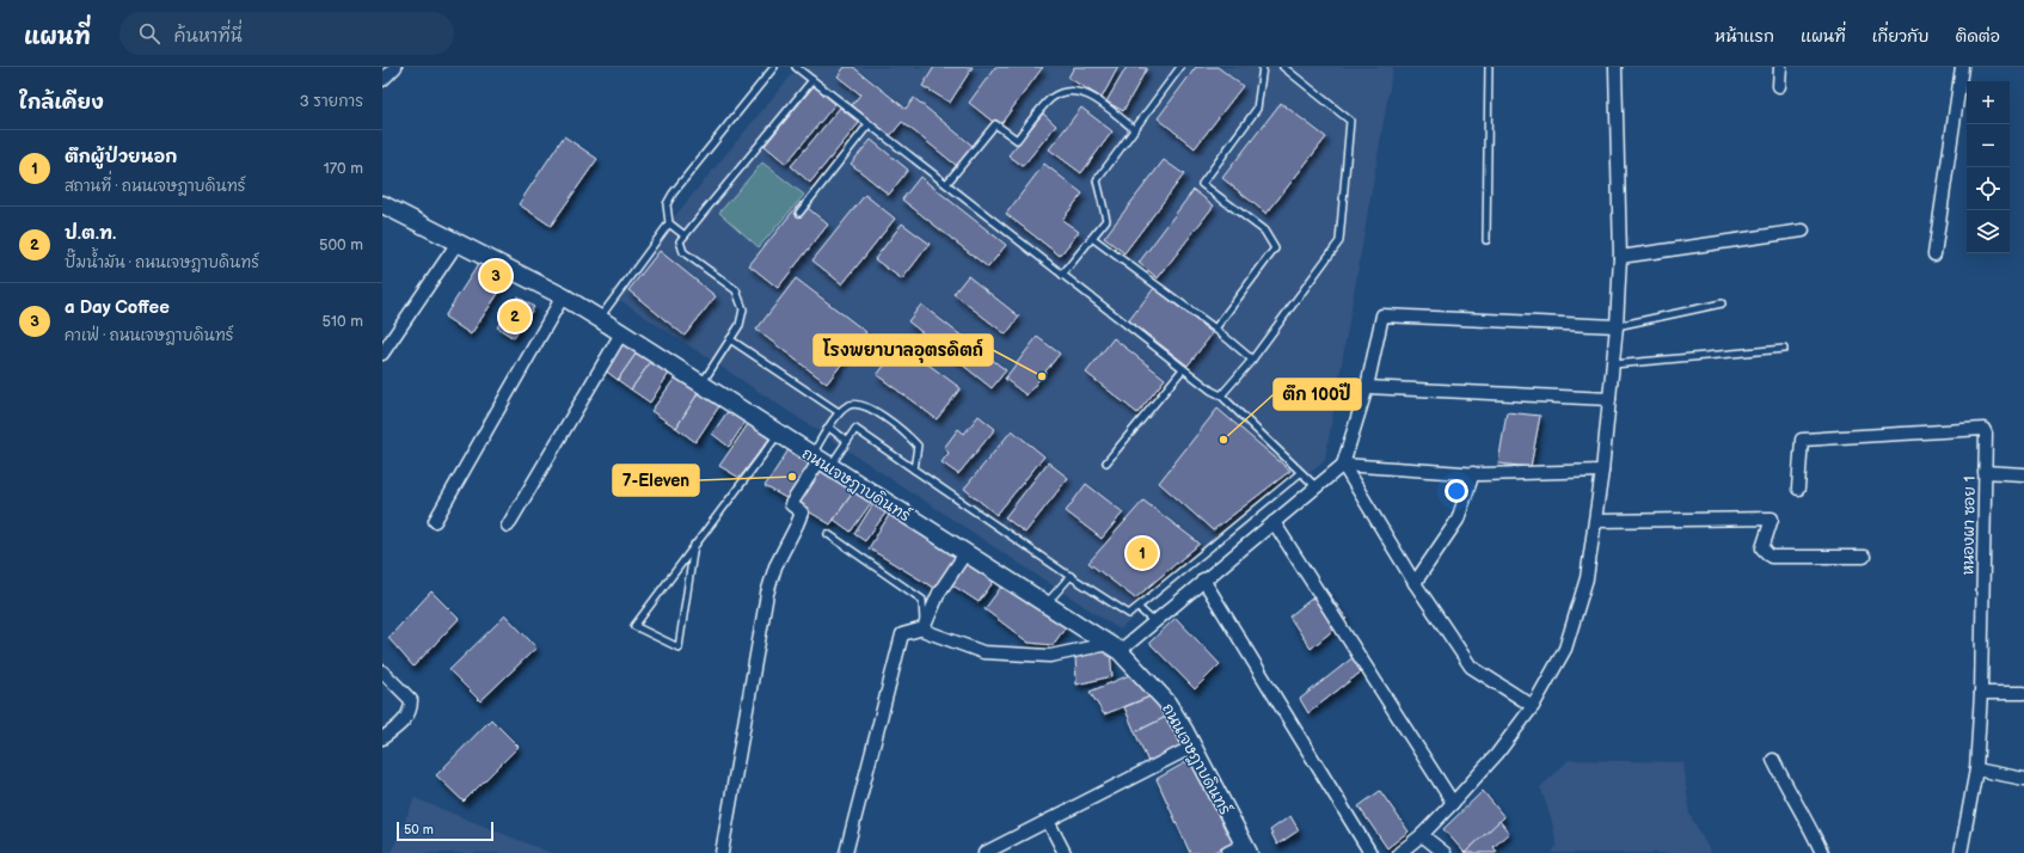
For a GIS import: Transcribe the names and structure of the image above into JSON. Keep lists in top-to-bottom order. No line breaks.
{"streets":{"street":["ถนนเจษฎาบดินทร์","หนองผา ซอย 1"]},"places":["โรงพยาบาลอุตรดิตถ์","ตึก 100ปี","7-Eleven"],"scale_bar":"50 m","page":{"header":"แผนที่","search":"ค้นหาที่นี่","nav":["หน้าแรก","แผนที่","เกี่ยวกับ","ติดต่อ"],"heading":["ใกล้เคียง","3 รายการ"],"map_buttons":["+","−"],"list":[{"mark":"1","name":"ตึกผู้ป่วยนอก","note":"สถานที่ · ถนนเจษฎาบดินทร์","value":"170 m"},{"mark":"2","name":"ป.ต.ท.","note":"ปั๊มน้ำมัน · ถนนเจษฎาบดินทร์","value":"500 m"},{"mark":"3","name":"a Day Coffee","note":"คาเฟ่ · ถนนเจษฎาบดินทร์","value":"510 m"}],"pins":["3","2","1"],"scale":"50 m"}}
